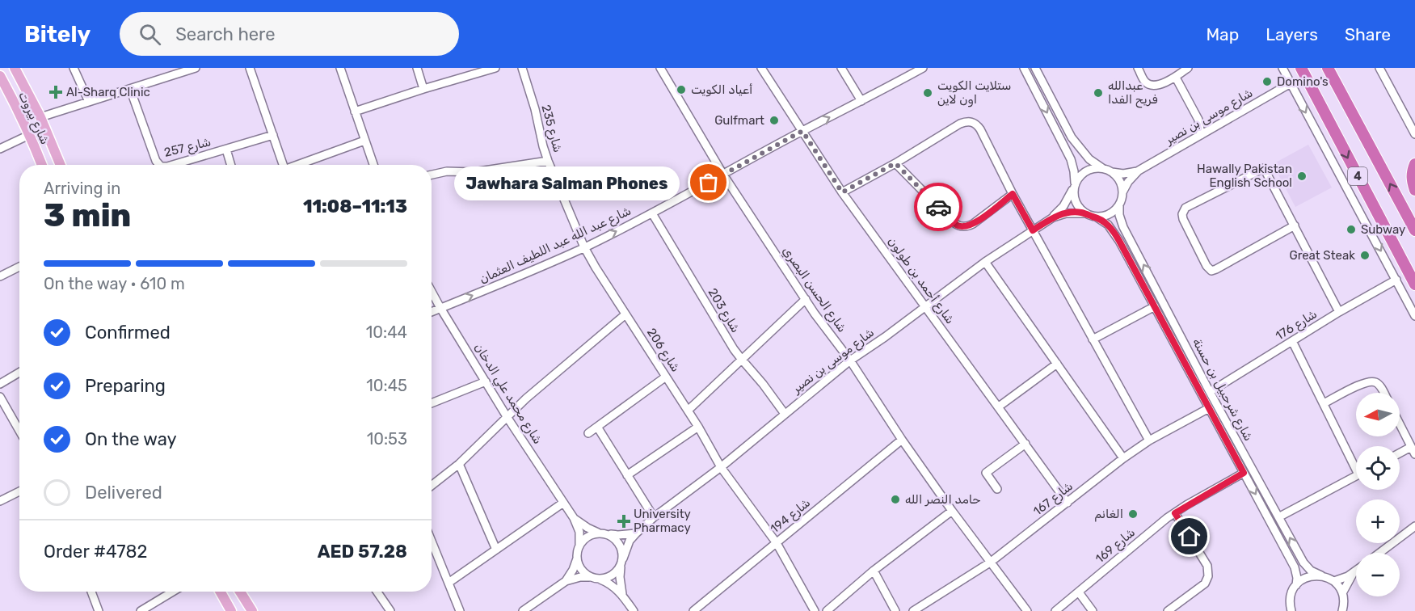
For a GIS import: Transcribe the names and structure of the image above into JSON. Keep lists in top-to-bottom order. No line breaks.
{"streets":{"highway":["4"],"main road":["شارع بيروت"],"street":["شارع موسى بن نصير","شارع 235","شارع 257","شارع عبد الله عبد اللطيف العثمان","شارع أحمد بن طولون","شارع الحسن البصري","شارع 203","شارع 176","شارع 206","شارع شرحبيل بن حسنة","شارع محمد علي الدخان","شارع 167","شارع 194","شارع 169"]},"crossings":[["شارع موسى بن نصير","شارع أحمد بن طولون"],["شارع موسى بن نصير","شارع الحسن البصري"],["شارع موسى بن نصير","شارع 203"],["شارع موسى بن نصير","شارع 206"],["شارع موسى بن نصير","شارع شرحبيل بن حسنة"],["شارع موسى بن نصير","شارع محمد علي الدخان"],["شارع 235","شارع عبد الله عبد اللطيف العثمان"],["شارع 235","شارع 206"],["شارع عبد الله عبد اللطيف العثمان","شارع أحمد بن طولون"],["شارع عبد الله عبد اللطيف العثمان","شارع الحسن البصري"],["شارع عبد الله عبد اللطيف العثمان","شارع 203"],["شارع عبد الله عبد اللطيف العثمان","شارع 206"],["شارع عبد الله عبد اللطيف العثمان","شارع محمد علي الدخان"],["شارع أحمد بن طولون","شارع 167"],["شارع الحسن البصري","شارع 167"],["شارع الحسن البصري","شارع 194"],["شارع 176","شارع شرحبيل بن حسنة"],["شارع 206","شارع 194"],["شارع شرحبيل بن حسنة","شارع 167"],["شارع شرحبيل بن حسنة","شارع 169"]],"one_way":["شارع عبد الله عبد اللطيف العثمان"],"places":{"other":["Domino's","أعياد الكويت","ستلايت الكويت اون لاين","عبدالله فريح الفدا","Gulfmart","Hawally Pakistan English School","Jawhara Salman Phones","Subway","Great Steak","حامد النصر الله","الغانم"],"health":["Al-Sharq Clinic","University Pharmacy"]},"north":"left","page":{"header":"Bitely","search":"Search here","nav":["Map","Layers","Share"],"heading":["3 min","Arriving in","11:08–11:13"],"panel":["Order #4782","AED 57.28"],"bubble":"Jawhara Salman Phones","bar":"On the way · 610 m","list":[["Confirmed","10:44"],["Preparing","10:45"],["On the way","10:53"],"Delivered"],"map_buttons":["+","−"]}}
